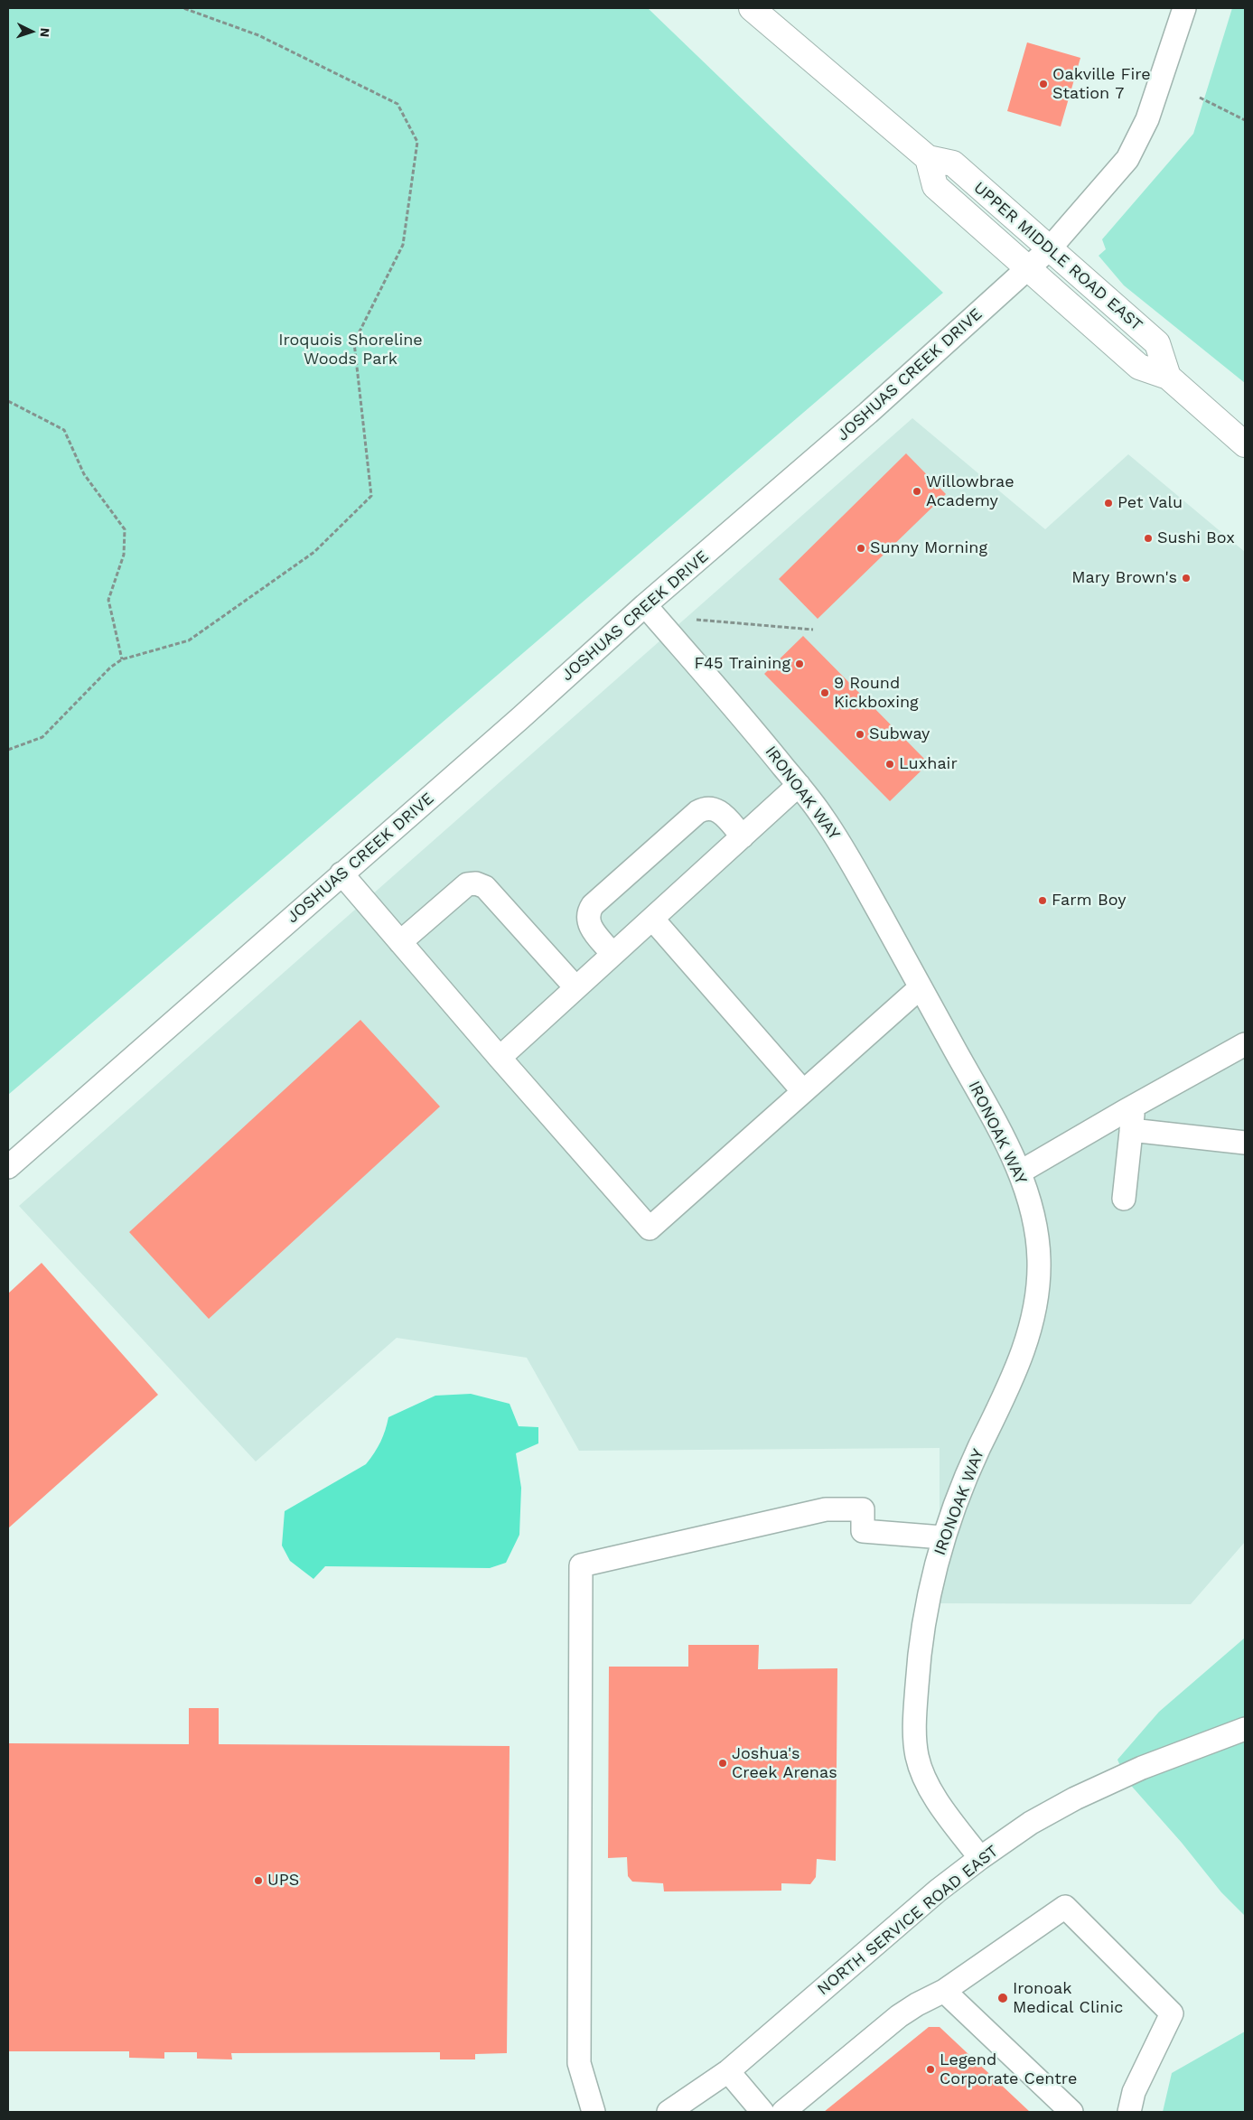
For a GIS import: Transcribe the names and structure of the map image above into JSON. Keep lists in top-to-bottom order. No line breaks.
{"streets":{"main road":["UPPER MIDDLE ROAD EAST"],"street":["JOSHUAS CREEK DRIVE","IRONOAK WAY","NORTH SERVICE ROAD EAST"]},"crossings":[["UPPER MIDDLE ROAD EAST","JOSHUAS CREEK DRIVE"],["JOSHUAS CREEK DRIVE","IRONOAK WAY"],["IRONOAK WAY","NORTH SERVICE ROAD EAST"]],"parks":["Iroquois Shoreline Woods Park"],"places":["Oakville Fire Station 7","Willowbrae Academy","Pet Valu","Sushi Box","Sunny Morning","Mary Brown's","F45 Training","9 Round Kickboxing","Subway","Luxhair","Farm Boy","Joshua's Creek Arenas","UPS","Ironoak Medical Clinic","Legend Corporate Centre"],"north":"right"}
